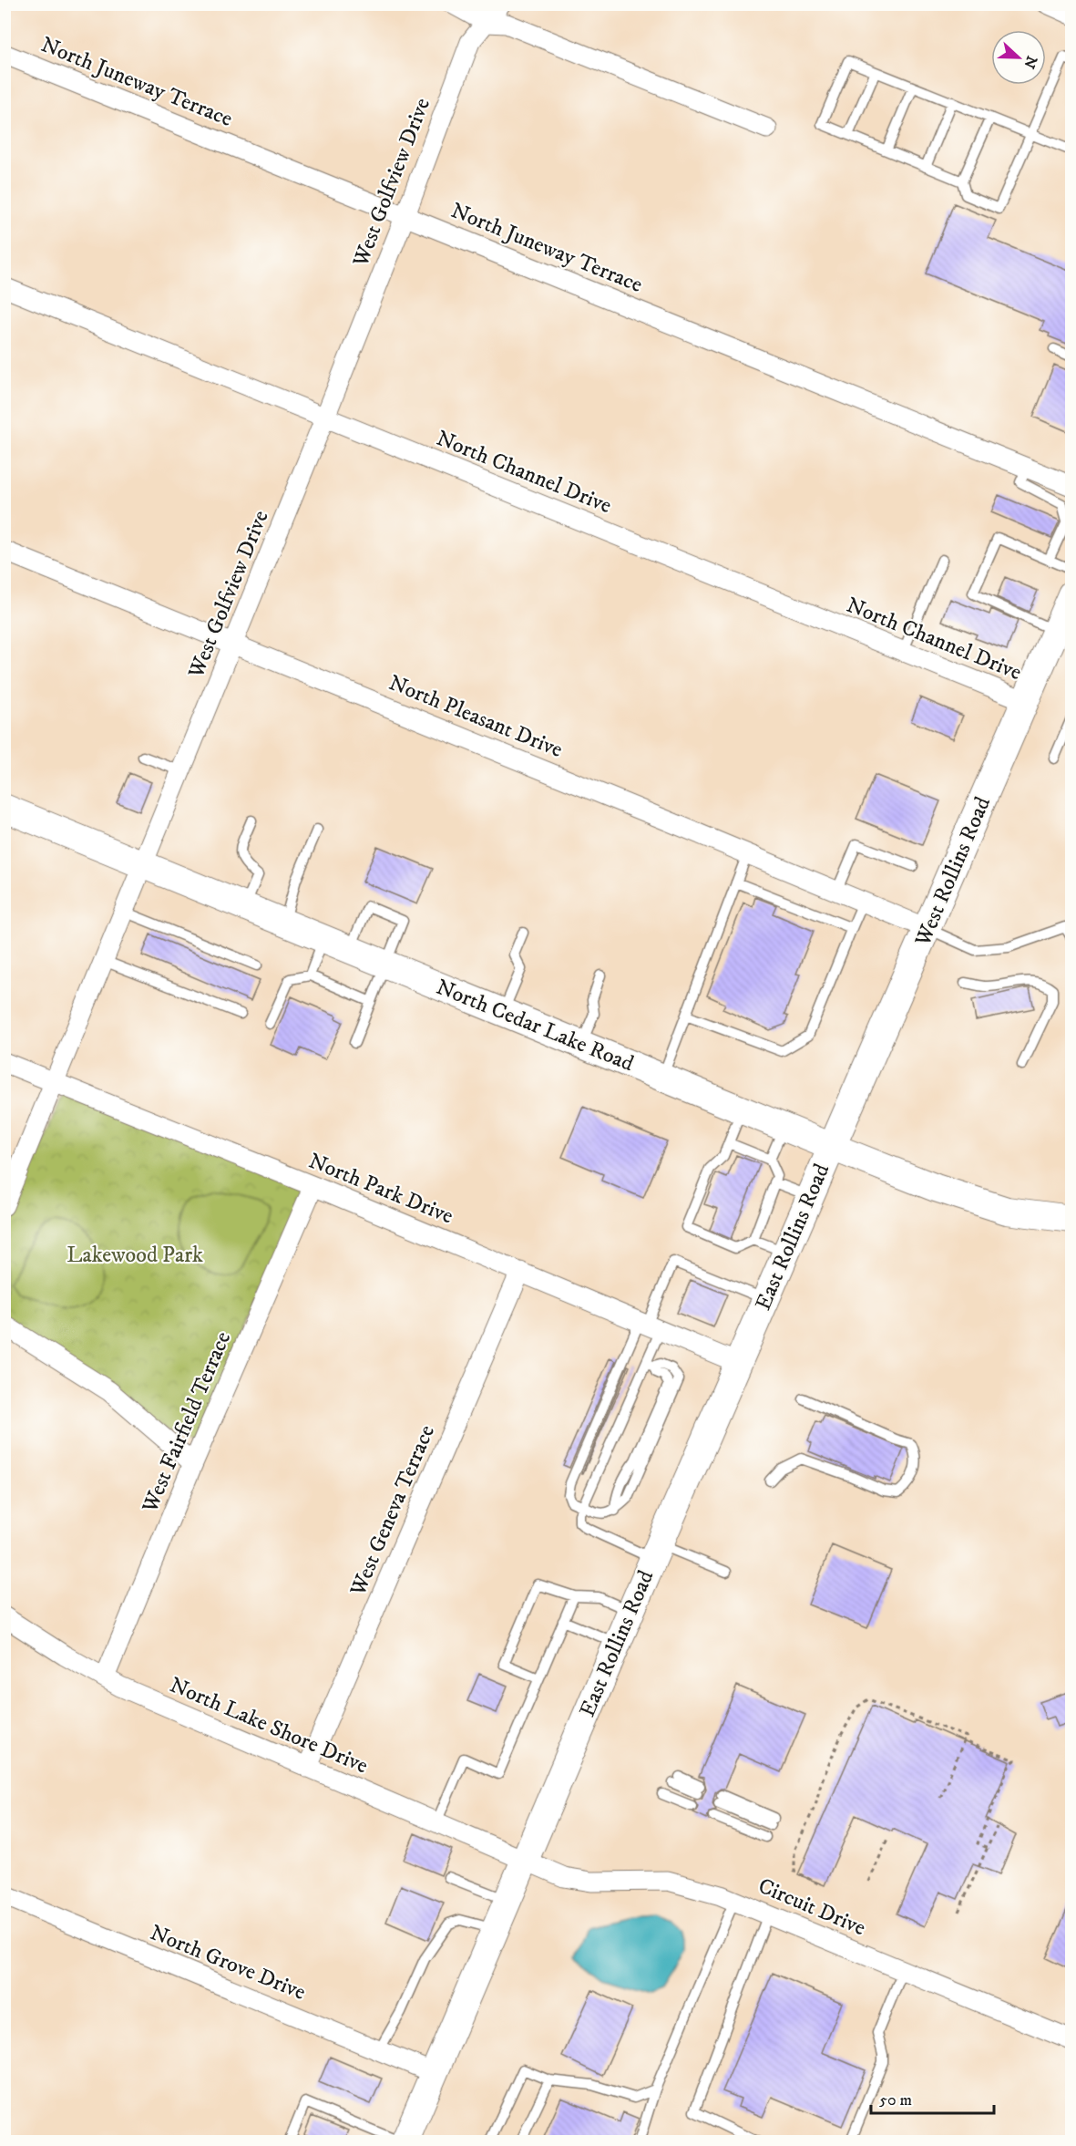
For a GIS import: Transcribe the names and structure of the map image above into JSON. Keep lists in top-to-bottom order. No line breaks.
{"streets":{"main road":["West Rollins Road","North Cedar Lake Road","East Rollins Road"],"street":["North Juneway Terrace","West Golfview Drive","North Channel Drive","North Pleasant Drive","North Park Drive","West Fairfield Terrace","West Geneva Terrace","North Lake Shore Drive","Circuit Drive","North Grove Drive"]},"crossings":[["North Juneway Terrace","West Golfview Drive"],["West Golfview Drive","North Channel Drive"],["West Golfview Drive","North Pleasant Drive"],["West Golfview Drive","North Cedar Lake Road"],["West Golfview Drive","North Park Drive"],["North Channel Drive","West Rollins Road"],["North Pleasant Drive","West Rollins Road"],["West Rollins Road","North Cedar Lake Road"],["West Rollins Road","East Rollins Road"],["North Cedar Lake Road","East Rollins Road"],["North Park Drive","East Rollins Road"],["North Park Drive","West Fairfield Terrace"],["North Park Drive","West Geneva Terrace"],["East Rollins Road","North Lake Shore Drive"],["East Rollins Road","Circuit Drive"],["East Rollins Road","North Grove Drive"],["West Fairfield Terrace","North Lake Shore Drive"],["West Geneva Terrace","North Lake Shore Drive"],["North Lake Shore Drive","Circuit Drive"]],"parks":["Lakewood Park"],"scale_bar":"50 m","north":"right"}
